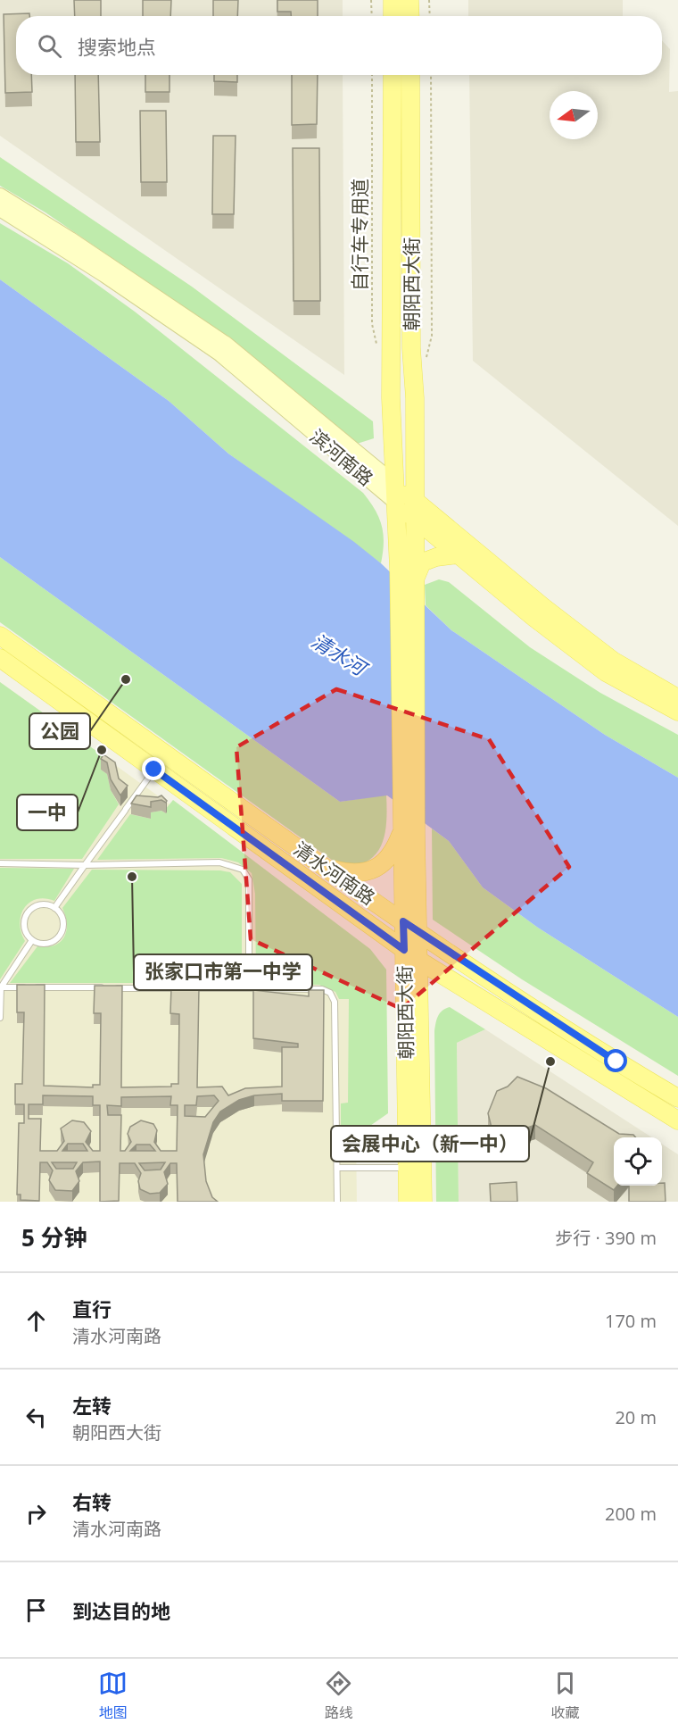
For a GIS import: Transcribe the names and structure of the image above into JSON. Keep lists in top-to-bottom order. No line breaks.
{"streets":{"main road":["朝阳西大街","滨河南路","清水河南路"],"path":["自行车专用道"]},"crossings":[["朝阳西大街","滨河南路"],["朝阳西大街","清水河南路"]],"water":["清水河"],"places":["公园","一中","张家口市第一中学","会展中心（新一中）"],"north":"left","page":{"search":"搜索地点","heading":["5 分钟","步行 · 390 m"],"list":[["直行","清水河南路","170 m"],["左转","朝阳西大街","20 m"],["右转","清水河南路","200 m"],"到达目的地"],"nav":["地图","路线","收藏"]}}
